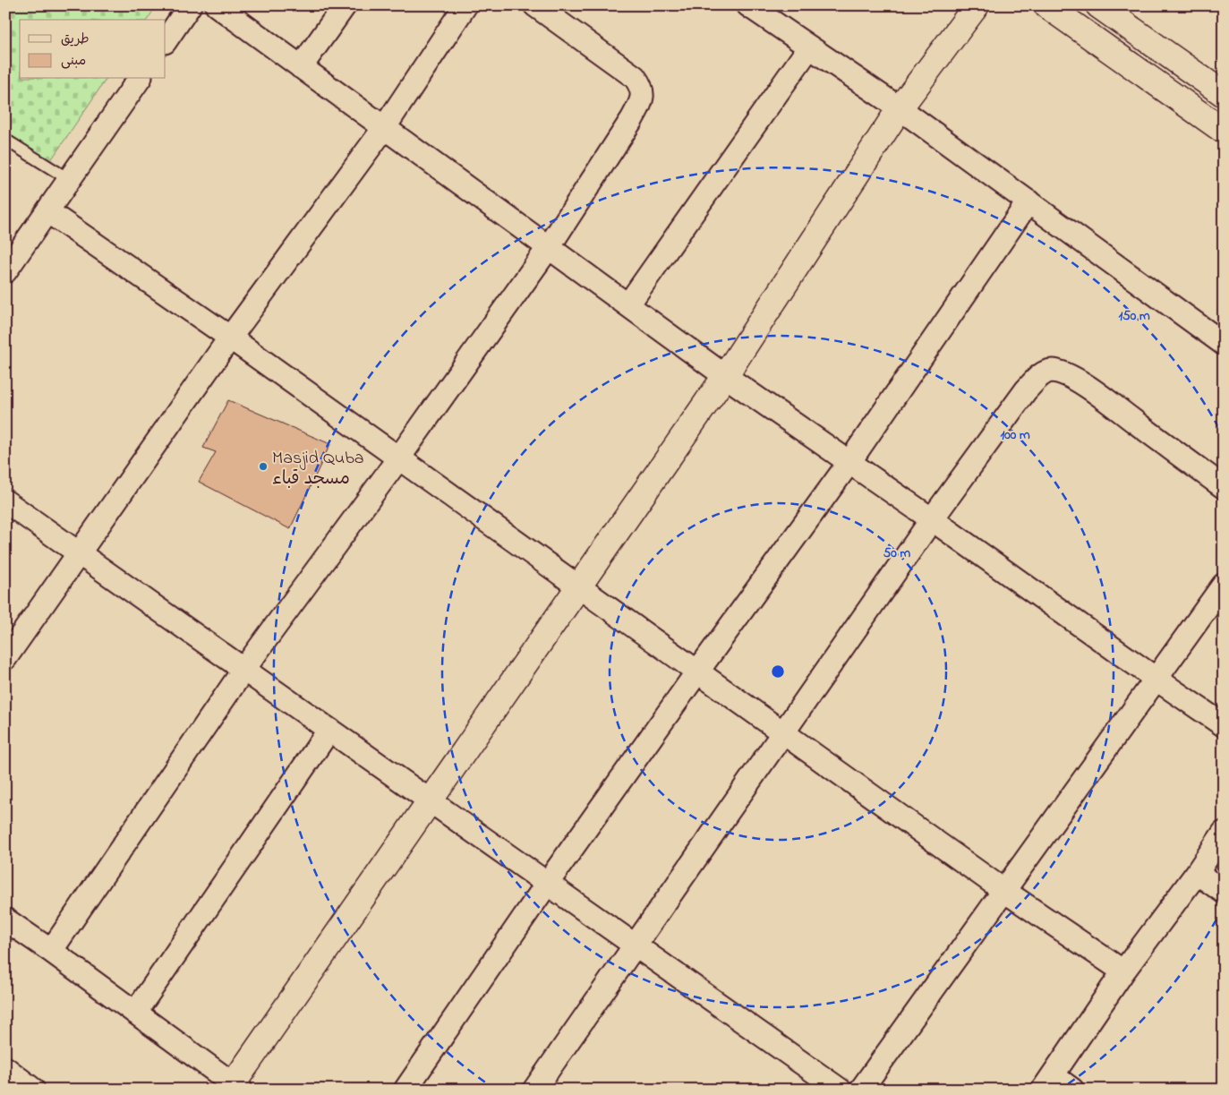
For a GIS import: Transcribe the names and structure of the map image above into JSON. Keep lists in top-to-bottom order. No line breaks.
{"places":["Masjid Quba مسجد قباء"],"legend":["طريق","مبنى"],"rings":["150 m","100 m","50 m"]}
